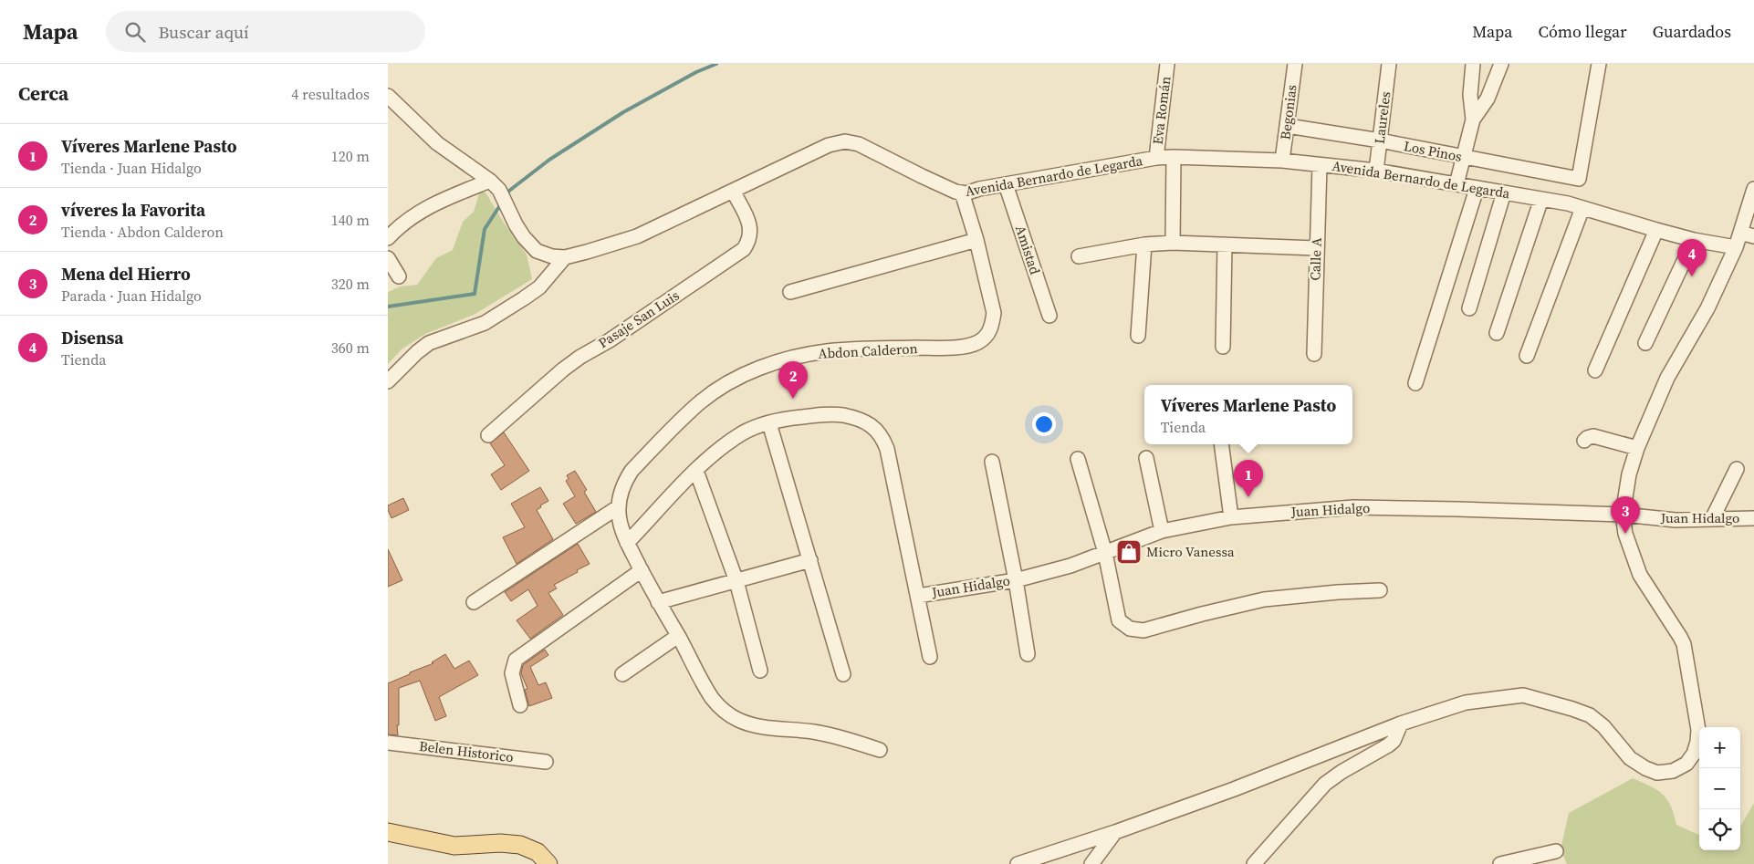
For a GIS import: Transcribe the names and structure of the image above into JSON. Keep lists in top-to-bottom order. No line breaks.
{"streets":{"street":["Eva Román","Begonias","Laureles","Los Pinos","Avenida Bernardo de Legarda","Amistad","Calle A","Pasaje San Luis","Abdon Calderon","Juan Hidalgo","Belen Historico"]},"crossings":[["Eva Román","Avenida Bernardo de Legarda"],["Begonias","Los Pinos"],["Begonias","Avenida Bernardo de Legarda"],["Laureles","Los Pinos"],["Laureles","Avenida Bernardo de Legarda"],["Avenida Bernardo de Legarda","Amistad"],["Avenida Bernardo de Legarda","Calle A"],["Avenida Bernardo de Legarda","Pasaje San Luis"],["Avenida Bernardo de Legarda","Abdon Calderon"]],"places":{"shop":["Micro Vanessa"]},"page":{"header":"Mapa","search":"Buscar aquí","nav":["Mapa","Cómo llegar","Guardados"],"heading":["Cerca","4 resultados"],"list":[{"mark":"1","name":"Víveres Marlene Pasto","note":"Tienda · Juan Hidalgo","value":"120 m"},{"mark":"2","name":"víveres la Favorita","note":"Tienda · Abdon Calderon","value":"140 m"},{"mark":"3","name":"Mena del Hierro","note":"Parada · Juan Hidalgo","value":"320 m"},{"mark":"4","name":"Disensa","note":"Tienda","value":"360 m"}],"pins":["4","2","1","3"],"popup":["Víveres Marlene Pasto","Tienda"],"map_buttons":["+","−"]}}
